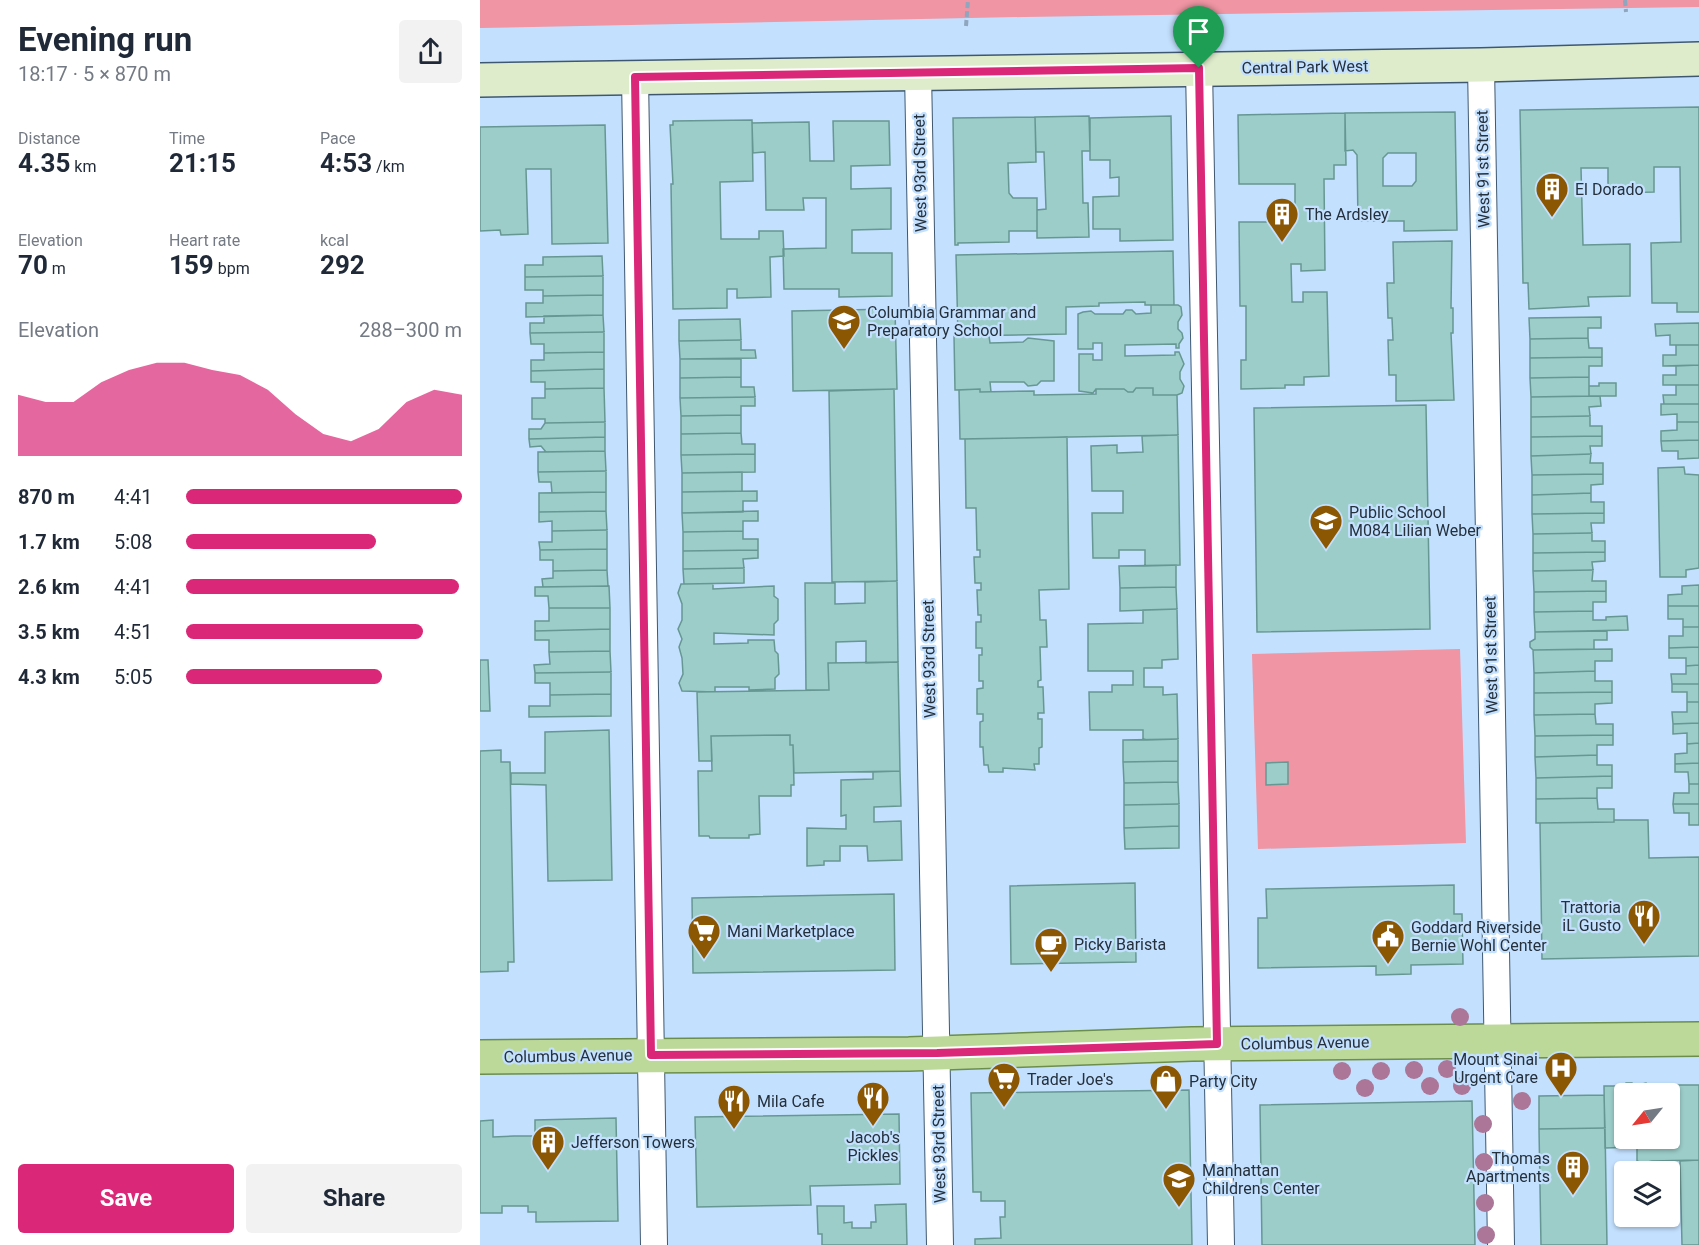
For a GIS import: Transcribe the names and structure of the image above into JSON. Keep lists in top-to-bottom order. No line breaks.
{"streets":{"main road":["Central Park West","Columbus Avenue"],"street":["West 91st Street","West 93rd Street"]},"crossings":[["Central Park West","West 91st Street"],["Central Park West","West 93rd Street"],["West 91st Street","Columbus Avenue"],["West 93rd Street","Columbus Avenue"]],"places":{"building":["El Dorado","The Ardsley","Jefferson Towers","Thomas Apartments"],"school or university":["Columbia Grammar and Preparatory School","Public School M084 Lilian Weber","Manhattan Childrens Center"],"restaurant":["Trattoria iL Gusto","Jacob's Pickles","Mila Cafe"],"supermarket":["Mani Marketplace","Trader Joe's"],"public building":["Goddard Riverside Bernie Wohl Center"],"cafe":["Picky Barista"],"hospital":["Mount Sinai Urgent Care"],"shop":["Party City"]},"north":"bottom left","page":{"heading":["Evening run","18:17 · 5 × 870 m"],"stats":[["Distance","4.35 km"],["Time","21:15"],["Pace","4:53 /km"],["Elevation","70 m"],["Heart rate","159 bpm"],["kcal","292"]],"chart":["Elevation","288–300 m"],"list":[{"name":"870 m","note":"4:41"},{"name":"1.7 km","note":"5:08"},{"name":"2.6 km","note":"4:41"},{"name":"3.5 km","note":"4:51"},{"name":"4.3 km","note":"5:05"}],"buttons":["Save","Share"]}}
